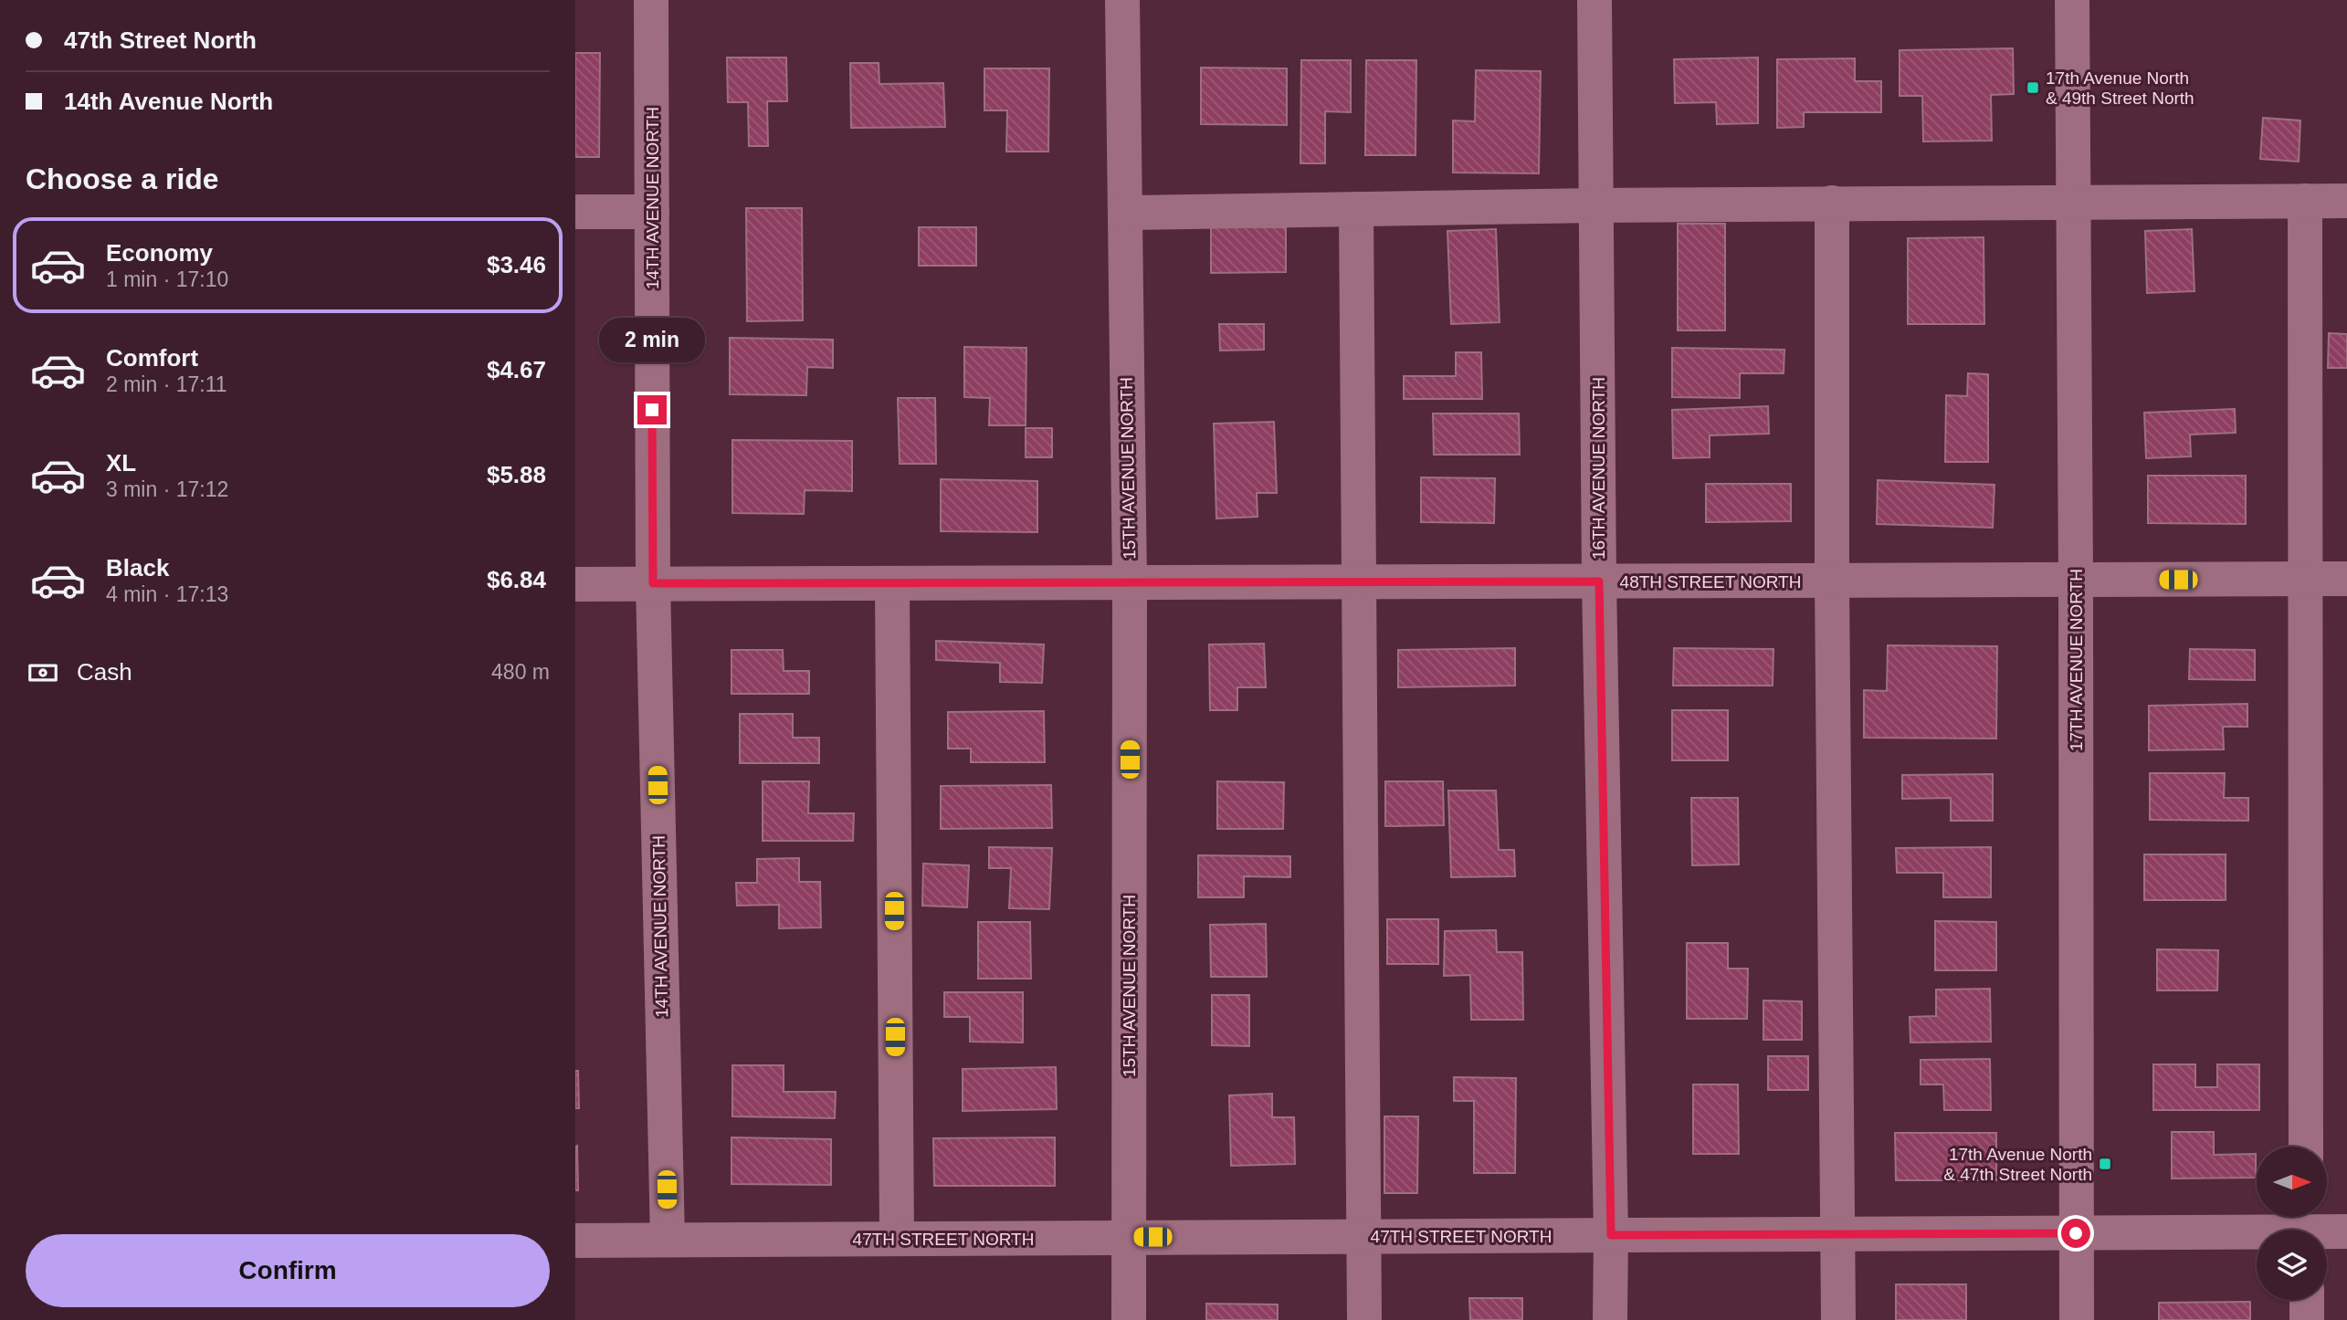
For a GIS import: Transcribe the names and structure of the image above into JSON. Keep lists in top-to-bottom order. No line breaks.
{"streets":{"street":["14TH AVENUE NORTH","15TH AVENUE NORTH","16TH AVENUE NORTH","48TH STREET NORTH","17TH AVENUE NORTH","47TH STREET NORTH"]},"crossings":[["14TH AVENUE NORTH","48TH STREET NORTH"],["14TH AVENUE NORTH","47TH STREET NORTH"],["15TH AVENUE NORTH","48TH STREET NORTH"],["15TH AVENUE NORTH","47TH STREET NORTH"],["16TH AVENUE NORTH","48TH STREET NORTH"],["16TH AVENUE NORTH","47TH STREET NORTH"],["48TH STREET NORTH","17TH AVENUE NORTH"],["17TH AVENUE NORTH","47TH STREET NORTH"]],"places":{"transit":["17th Avenue North & 49th Street North","17th Avenue North & 47th Street North"]},"north":"right","page":{"banner":["47th Street North","14th Avenue North"],"heading":"Choose a ride","list":[{"name":"Economy","note":"1 min · 17:10","value":"$3.46"},{"name":"Comfort","note":"2 min · 17:11","value":"$4.67"},{"name":"XL","note":"3 min · 17:12","value":"$5.88"},{"name":"Black","note":"4 min · 17:13","value":"$6.84"}],"bubble":"2 min","pay":["Cash","480 m"],"buttons":"Confirm"}}
